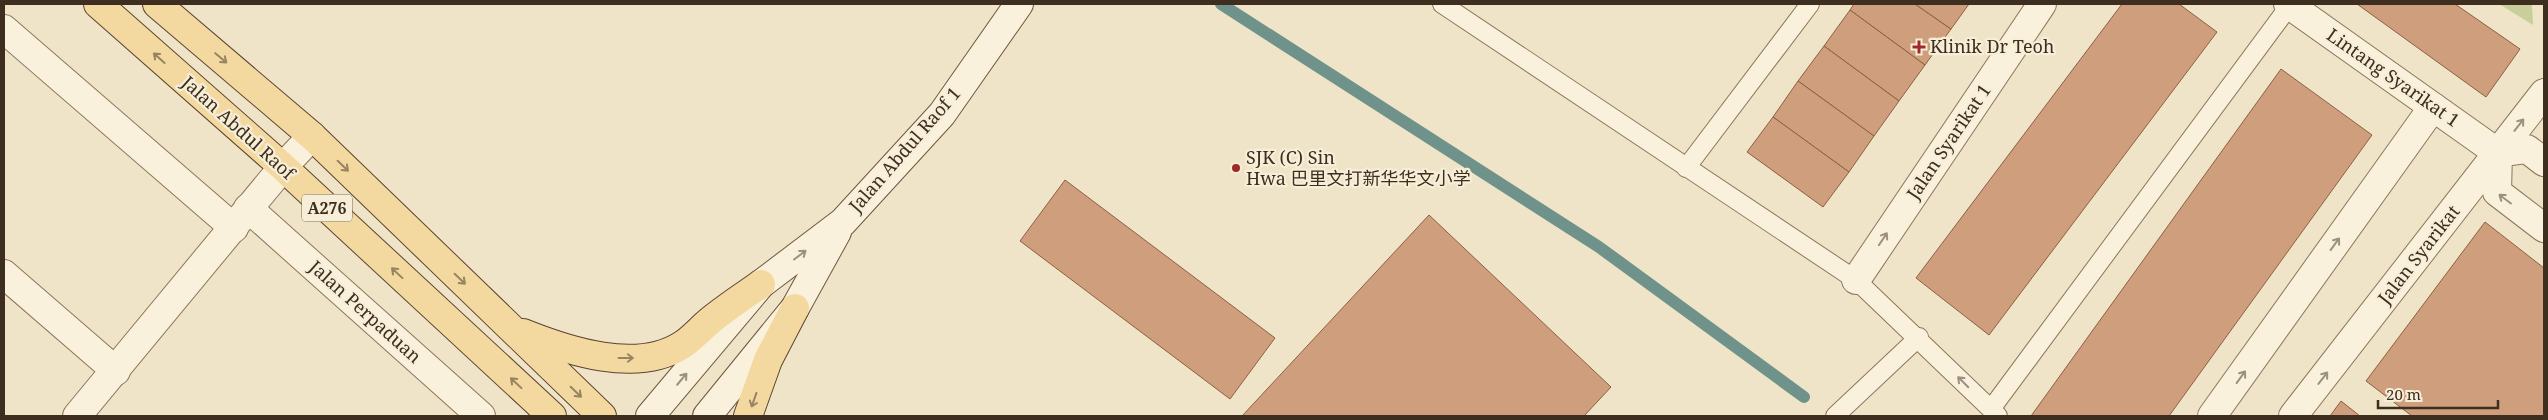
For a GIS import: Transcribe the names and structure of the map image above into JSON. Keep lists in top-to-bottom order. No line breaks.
{"streets":{"main road":["Jalan Abdul Raof","A276"],"street":["Lintang Syarikat 1","Jalan Syarikat 1","Jalan Abdul Raof 1","Jalan Syarikat","Jalan Perpaduan"]},"crossings":[["Lintang Syarikat 1","Jalan Syarikat"]],"one_way":["Jalan Syarikat 1"],"places":{"health":["Klinik Dr Teoh"],"other":["SJK (C) Sin Hwa 巴里文打新华华文小学"]},"scale_bar":"20 m"}
